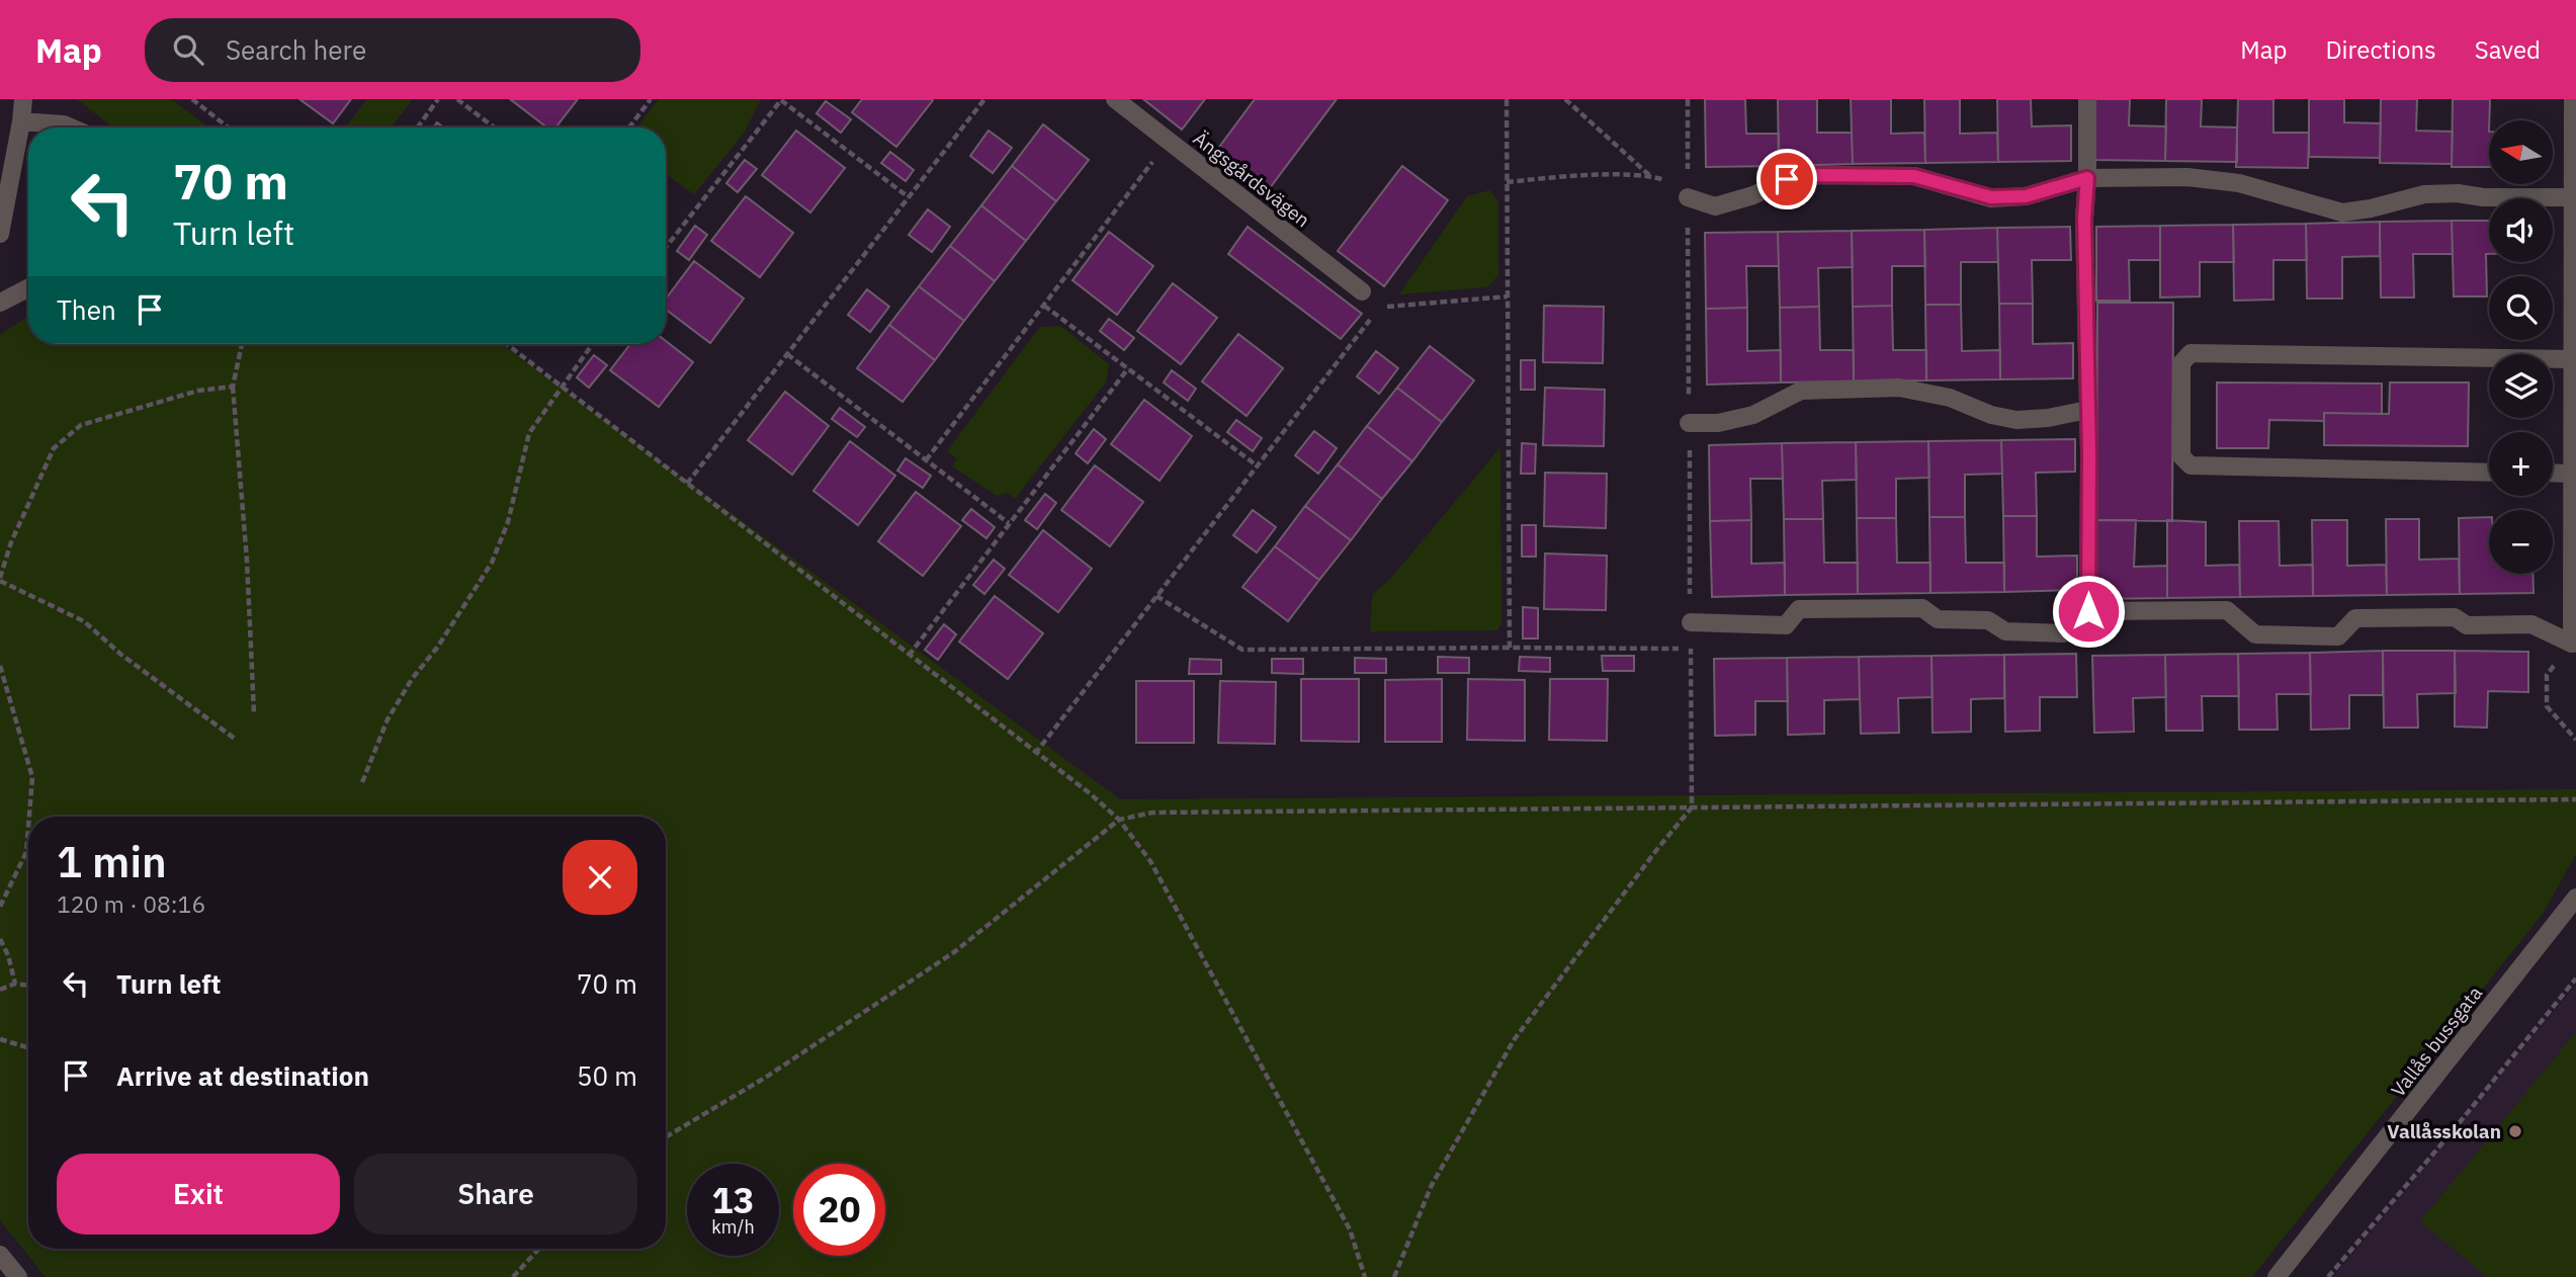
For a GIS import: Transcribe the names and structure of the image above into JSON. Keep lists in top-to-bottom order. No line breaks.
{"streets":{"street":["Ängsgårdsvägen","Vallås bussgata"]},"places":["Vallåsskolan"],"north":"left","page":{"header":"Map","search":"Search here","nav":["Map","Directions","Saved"],"map_buttons":["+","−"],"turn":["70 m","Turn left"],"then":"Then","heading":["1 min","120 m · 08:16"],"list":[{"name":"Turn left","value":"70 m"},{"name":"Arrive at destination","value":"50 m"}],"buttons":["Exit","Share"],"speed":"13 km/h","limit":"20"}}
